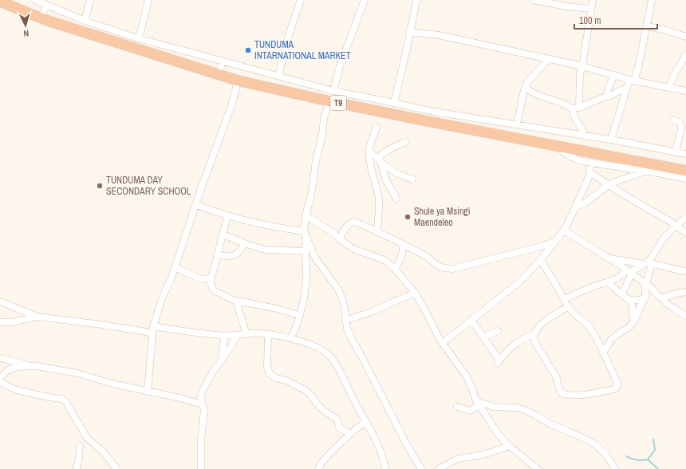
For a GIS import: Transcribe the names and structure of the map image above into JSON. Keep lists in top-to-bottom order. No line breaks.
{"streets":{"highway":["T9"]},"places":["TUNDUMA INTARNATIONAL MARKET","TUNDUMA DAY SECONDARY SCHOOL","Shule ya Msingi Maendeleo"],"scale_bar":"100 m","north":"bottom"}
